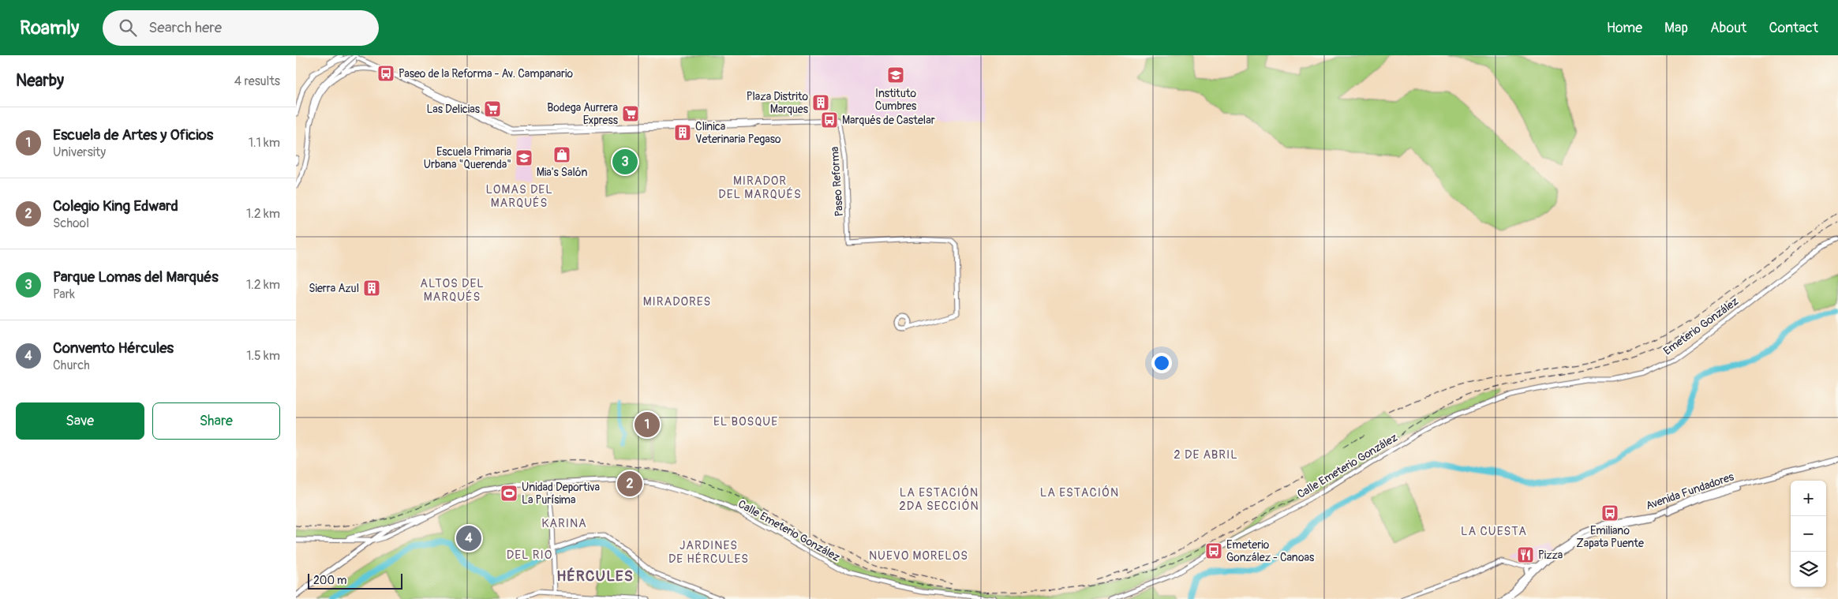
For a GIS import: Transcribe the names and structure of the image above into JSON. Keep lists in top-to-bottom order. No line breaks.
{"streets":{"main road":["Avenida Fundadores"],"street":["Paseo Reforma","Emeterio González","Calle Emeterio González"]},"crossings":[["Emeterio González","Calle Emeterio González"]],"districts":["MIRADOR DEL MARQUÉS","LOMAS DEL MARQUÉS","ALTOS DEL MARQUÉS","MIRADORES","EL BOSQUE","2 DE ABRIL","LA ESTACIÓN 2DA SECCIÓN","LA ESTACIÓN","KARINA","LA CUESTA","JARDINES DE HÉRCULES","DEL RIO","NUEVO MORELOS","HÉRCULES"],"places":{"bus stop":["Paseo de la Reforma - Av. Campanario","Marqués de Castelar","Emiliano Zapata Puente","Emeterio González - Canoas"],"school or university":["Instituto Cumbres","Escuela Primaria Urbana \"Querenda\""],"building":["Plaza Distrito Marques","Clinica Veterinaria Pegaso","Sierra Azul"],"supermarket":["Las Delicias","Bodega Aurrera Express"],"shop":["Mia's Salón"],"sports":["Unidad Deportiva La Purísima"],"restaurant":["Pizza"]},"scale_bar":"200 m","page":{"header":"Roamly","search":"Search here","nav":["Home","Map","About","Contact"],"heading":["Nearby","4 results"],"list":[{"mark":"1","name":"Escuela de Artes y Oficios","note":"University","value":"1.1 km"},{"mark":"2","name":"Colegio King Edward","note":"School","value":"1.2 km"},{"mark":"3","name":"Parque Lomas del Marqués","note":"Park","value":"1.2 km"},{"mark":"4","name":"Convento Hércules","note":"Church","value":"1.5 km"}],"pins":["3","1","2","4"],"buttons":["Save","Share"],"map_buttons":["+","−"],"scale":"200 m"}}
